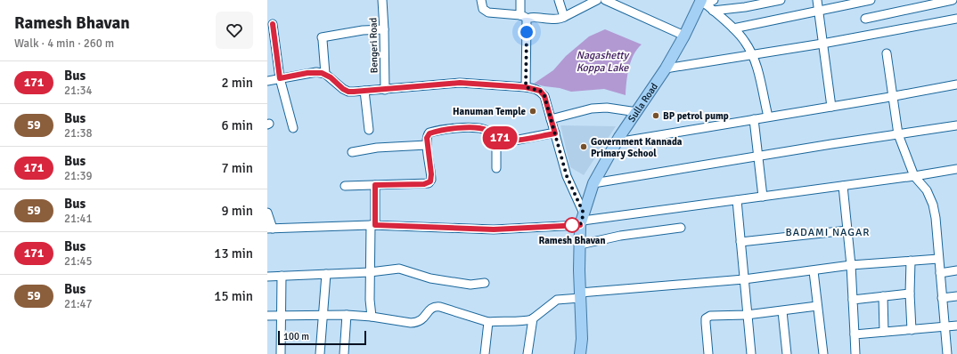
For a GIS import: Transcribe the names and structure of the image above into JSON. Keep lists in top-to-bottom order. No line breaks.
{"streets":{"main road":["Sulla Road"],"street":["Bengeri Road"]},"districts":["BADAMI NAGAR"],"water":["Nagashetty Koppa Lake"],"places":["Hanuman Temple","BP petrol pump","Government Kannada Primary School","Ramesh Bhavan"],"lines":["bus line 171"],"scale_bar":"100 m","page":{"heading":["Ramesh Bhavan","Walk · 4 min · 260 m"],"on_map":"171","list":[{"mark":"171","name":"Bus","note":"21:34","value":"2 min"},{"mark":"59","name":"Bus","note":"21:38","value":"6 min"},{"mark":"171","name":"Bus","note":"21:39","value":"7 min"},{"mark":"59","name":"Bus","note":"21:41","value":"9 min"},{"mark":"171","name":"Bus","note":"21:45","value":"13 min"},{"mark":"59","name":"Bus","note":"21:47","value":"15 min"}],"scale":"100 m"}}
